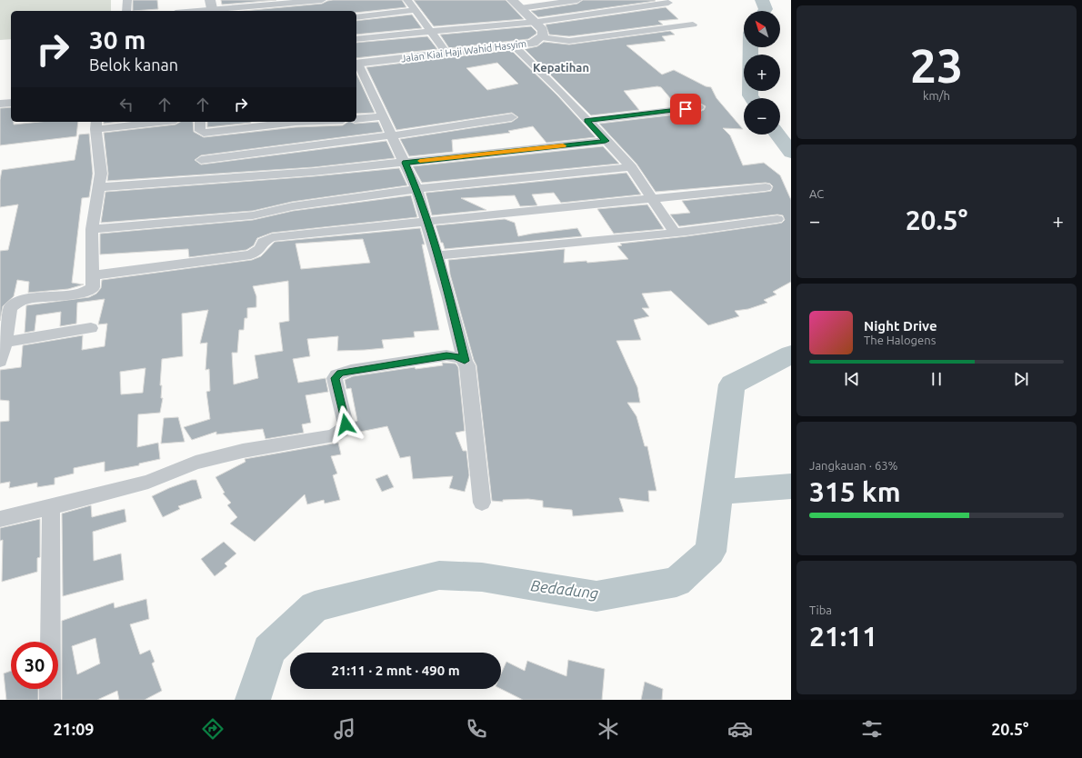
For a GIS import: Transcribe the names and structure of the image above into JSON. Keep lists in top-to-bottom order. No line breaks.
{"streets":{"street":["Jalan Kiai Haji Wahid Hasyim"]},"districts":["Kepatihan"],"water":["Bedadung"],"north":"top left","page":{"tile":[["23","km/h"],"AC",["Jangkauan · 63%","315 km"],["Tiba","21:11"]],"map_buttons":["+","−"],"turn":["30 m","Belok kanan"],"heat":["−","20.5°","+"],"song":["Night Drive","The Halogens"],"limit":"30","trip":"21:11 · 2 mnt · 490 m","tabs":["21:09","20.5°"]}}
